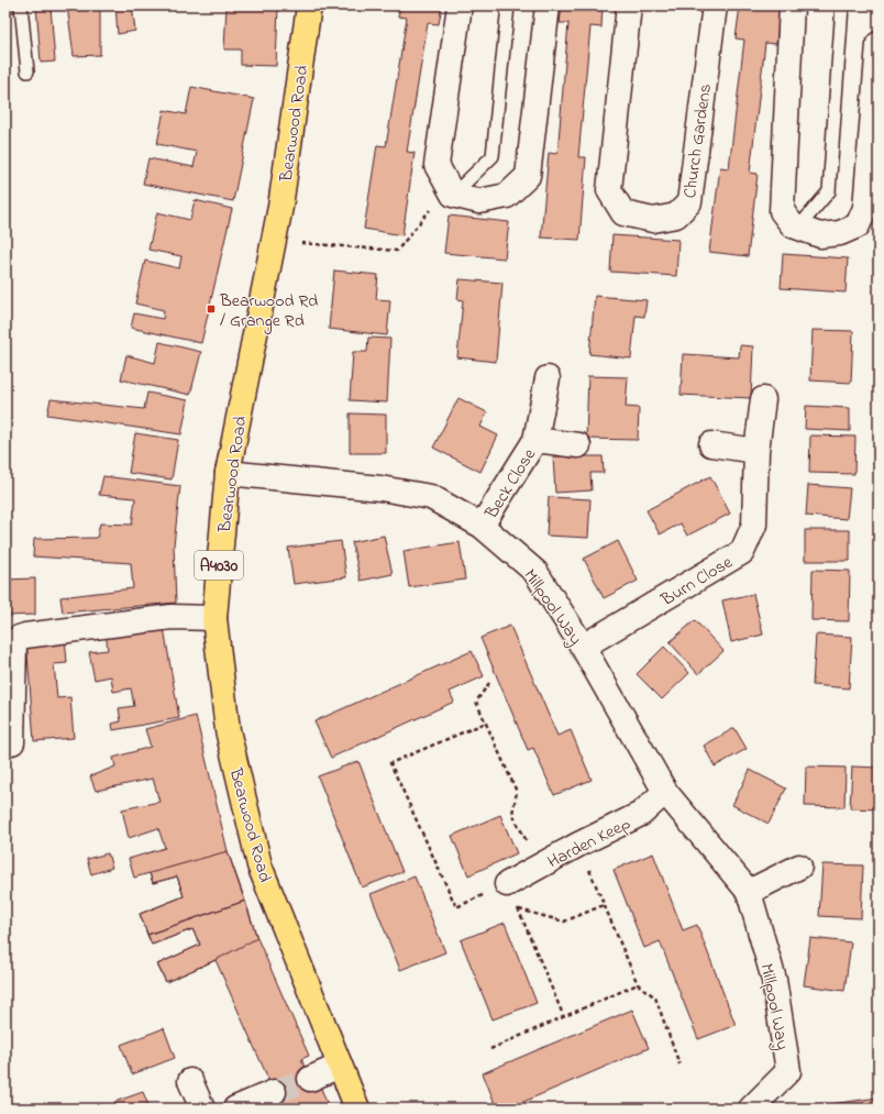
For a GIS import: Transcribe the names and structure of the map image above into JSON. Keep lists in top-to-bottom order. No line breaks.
{"streets":{"main road":["Bearwood Road","A4030"],"street":["Church Gardens","Beck Close","Burn Close","Millpool Way","Harden Keep"]},"crossings":[["Bearwood Road","Millpool Way"],["Beck Close","Millpool Way"],["Burn Close","Millpool Way"],["Millpool Way","Harden Keep"]],"places":{"transit":["Bearwood Rd / Grange Rd"]}}
